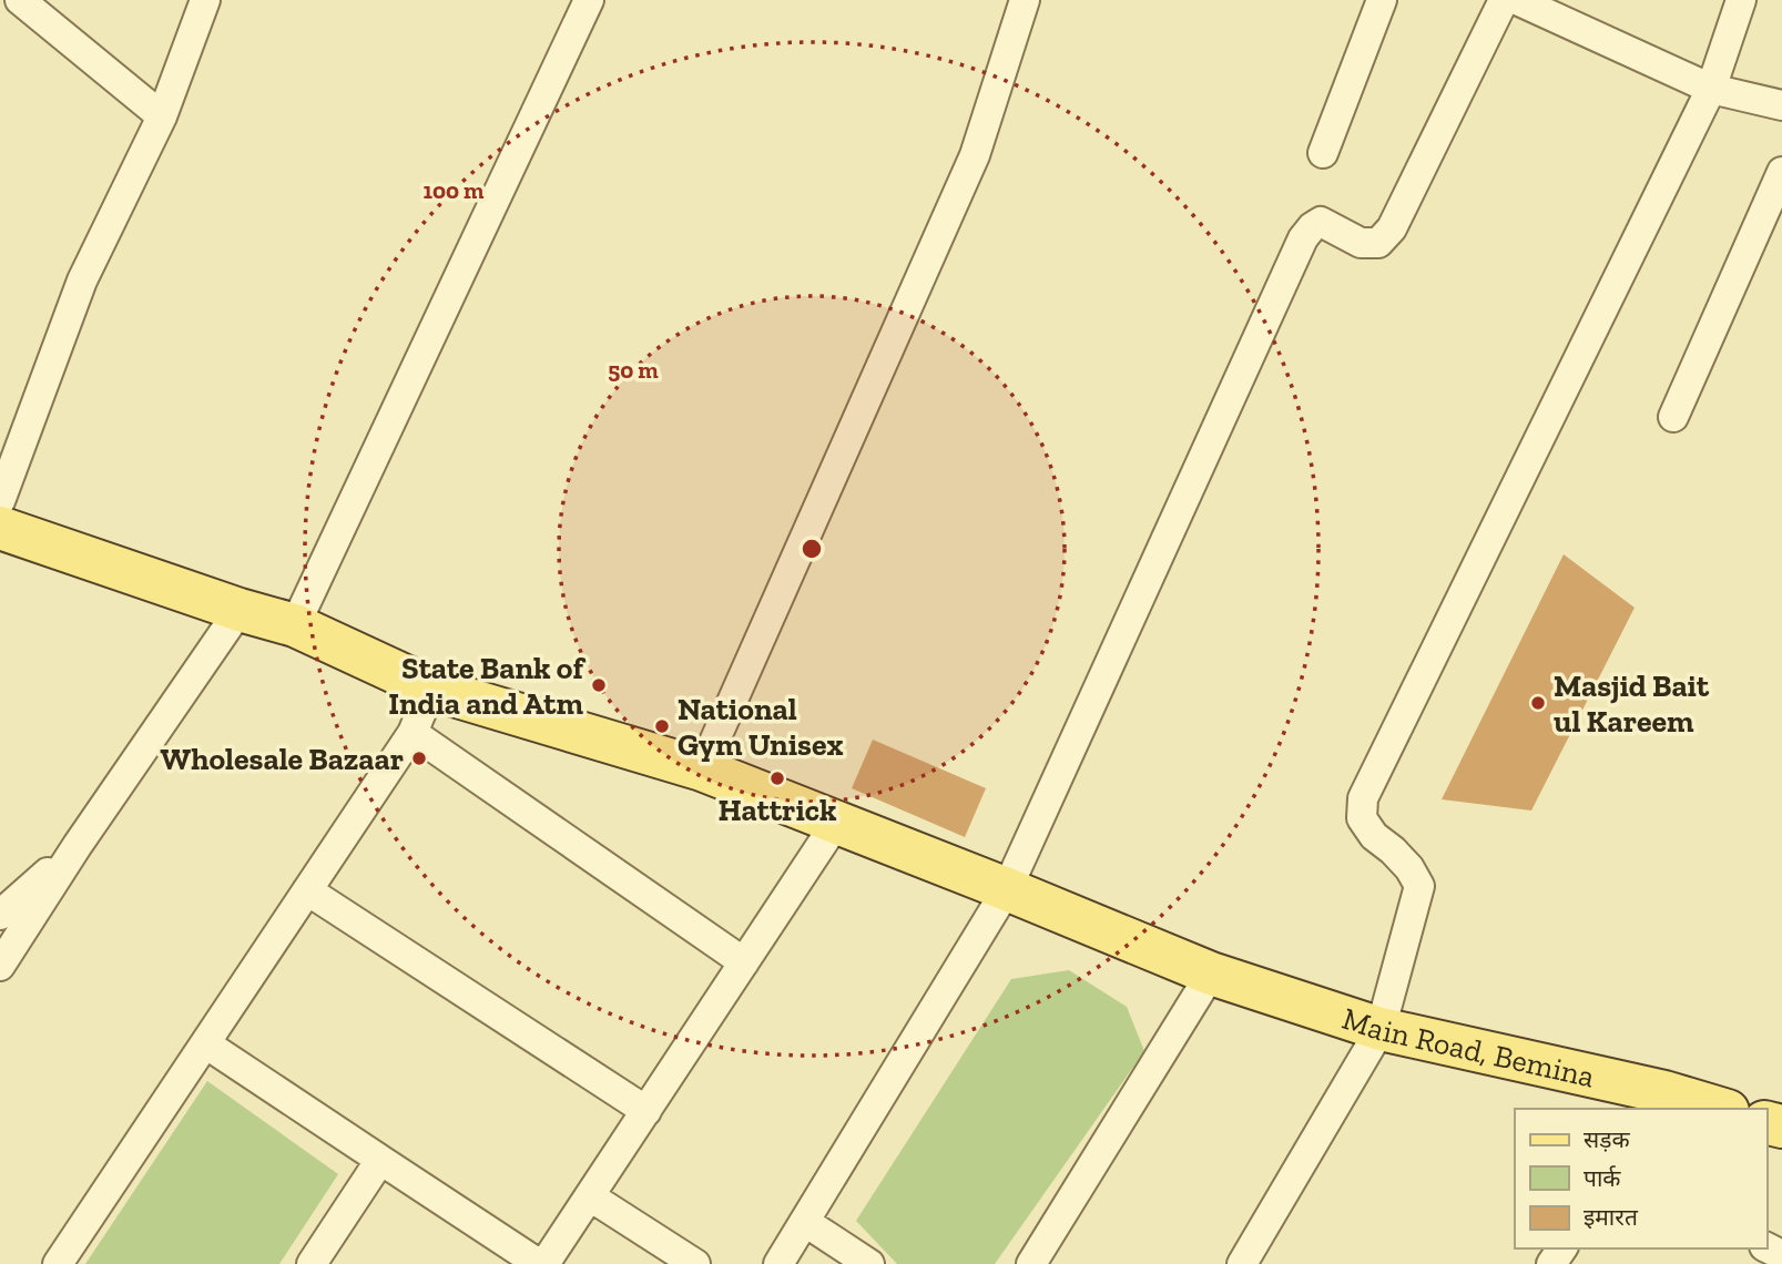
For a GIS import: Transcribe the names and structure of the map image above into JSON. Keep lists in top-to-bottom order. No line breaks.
{"streets":{"main road":["Main Road, Bemina"]},"places":["State Bank of India and Atm","Masjid Bait ul Kareem","National Gym Unisex","Wholesale Bazaar","Hattrick"],"legend":["सड़क","पार्क","इमारत"],"rings":["100 m","50 m"]}
